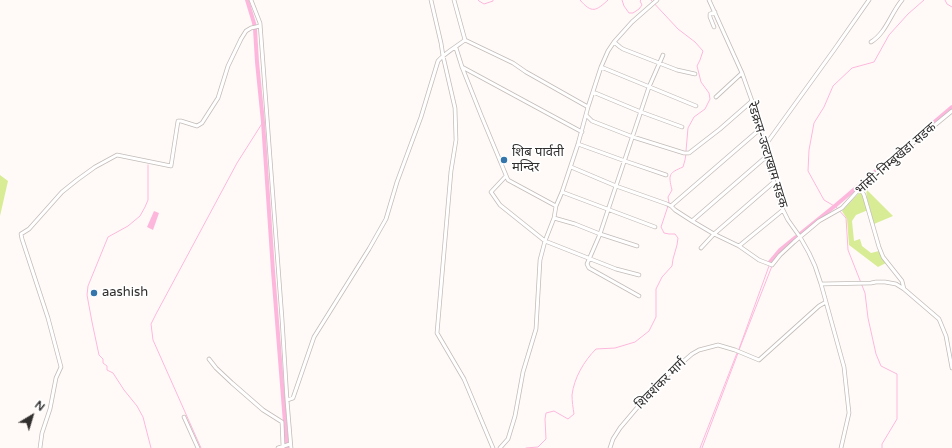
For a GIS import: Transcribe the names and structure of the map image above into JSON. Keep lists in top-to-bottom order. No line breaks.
{"streets":{"street":["रेडक्रस-उल्टाखाम सडक","भांसी-निम्बुखेडा सडक","शिवशंकर मार्ग"]},"crossings":[["रेडक्रस-उल्टाखाम सडक","भांसी-निम्बुखेडा सडक"],["रेडक्रस-उल्टाखाम सडक","शिवशंकर मार्ग"]],"places":["शिब पार्वती मन्दिर","aashish"],"north":"top right"}
